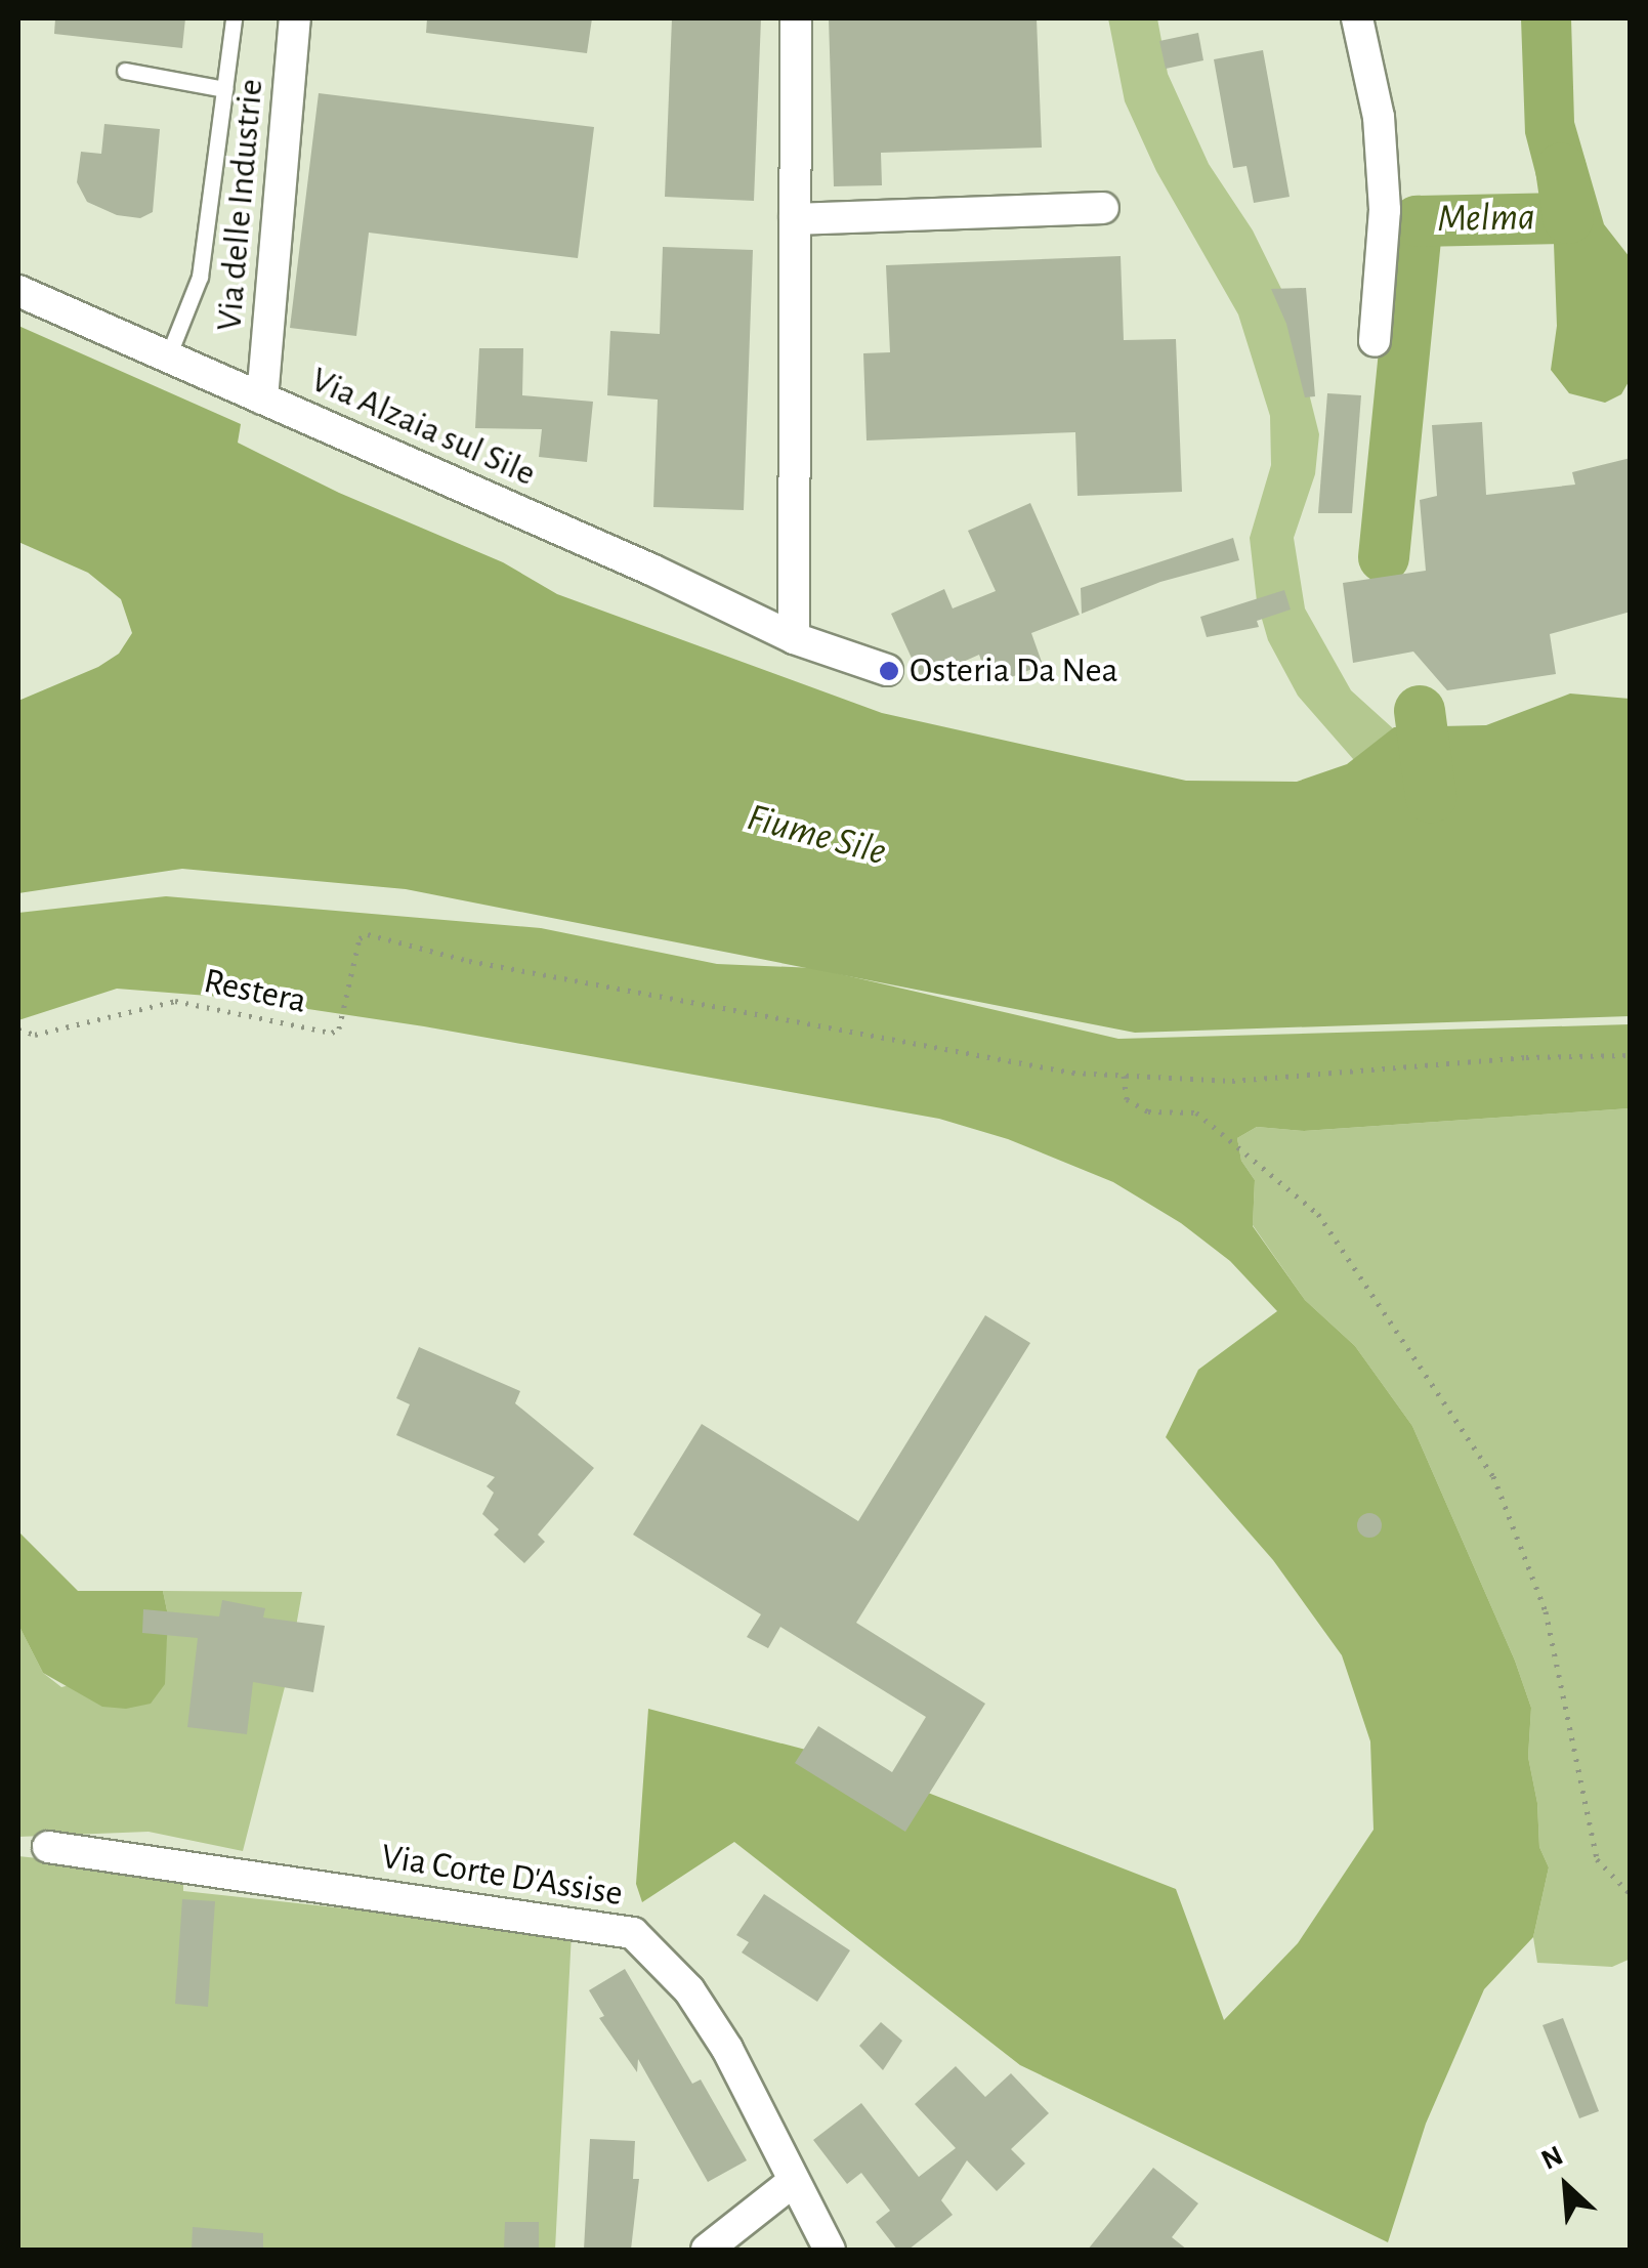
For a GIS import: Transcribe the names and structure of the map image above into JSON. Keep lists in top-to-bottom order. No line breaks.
{"streets":{"street":["Via delle Industrie","Via Alzaia sul Sile","Via Corte D'Assise"],"path":["Restera"]},"crossings":[["Via delle Industrie","Via Alzaia sul Sile"]],"water":["Melma","Fiume Sile"],"places":["Osteria Da Nea"],"north":"top left"}
